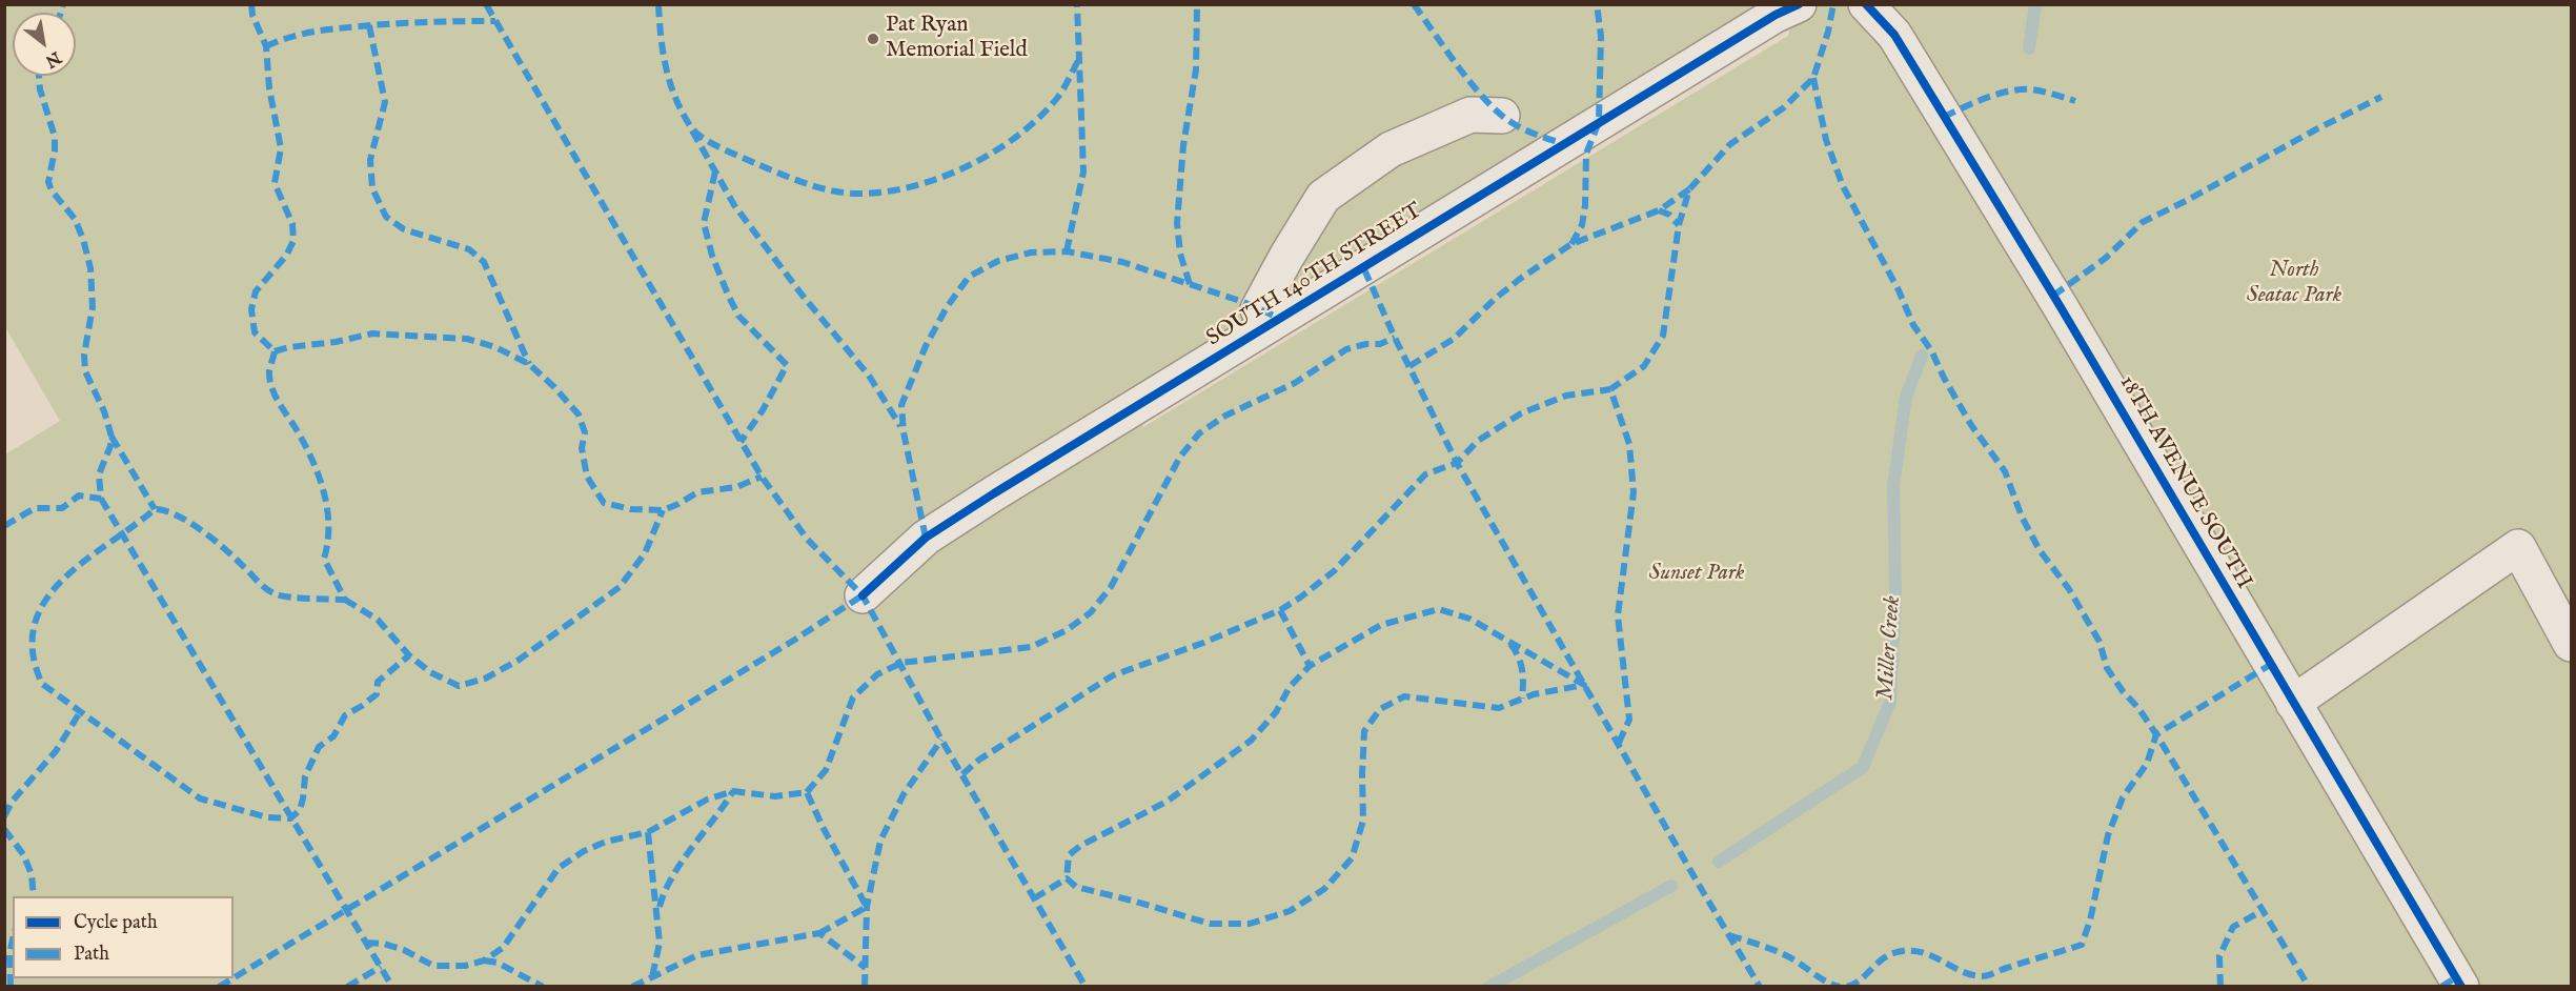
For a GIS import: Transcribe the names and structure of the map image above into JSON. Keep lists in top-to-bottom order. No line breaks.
{"streets":{"street":["SOUTH 140TH STREET","18TH AVENUE SOUTH"]},"water":["Miller Creek"],"parks":["North Seatac Park","Sunset Park"],"places":["Pat Ryan Memorial Field"],"legend":["Cycle path","Path"],"north":"bottom right"}
